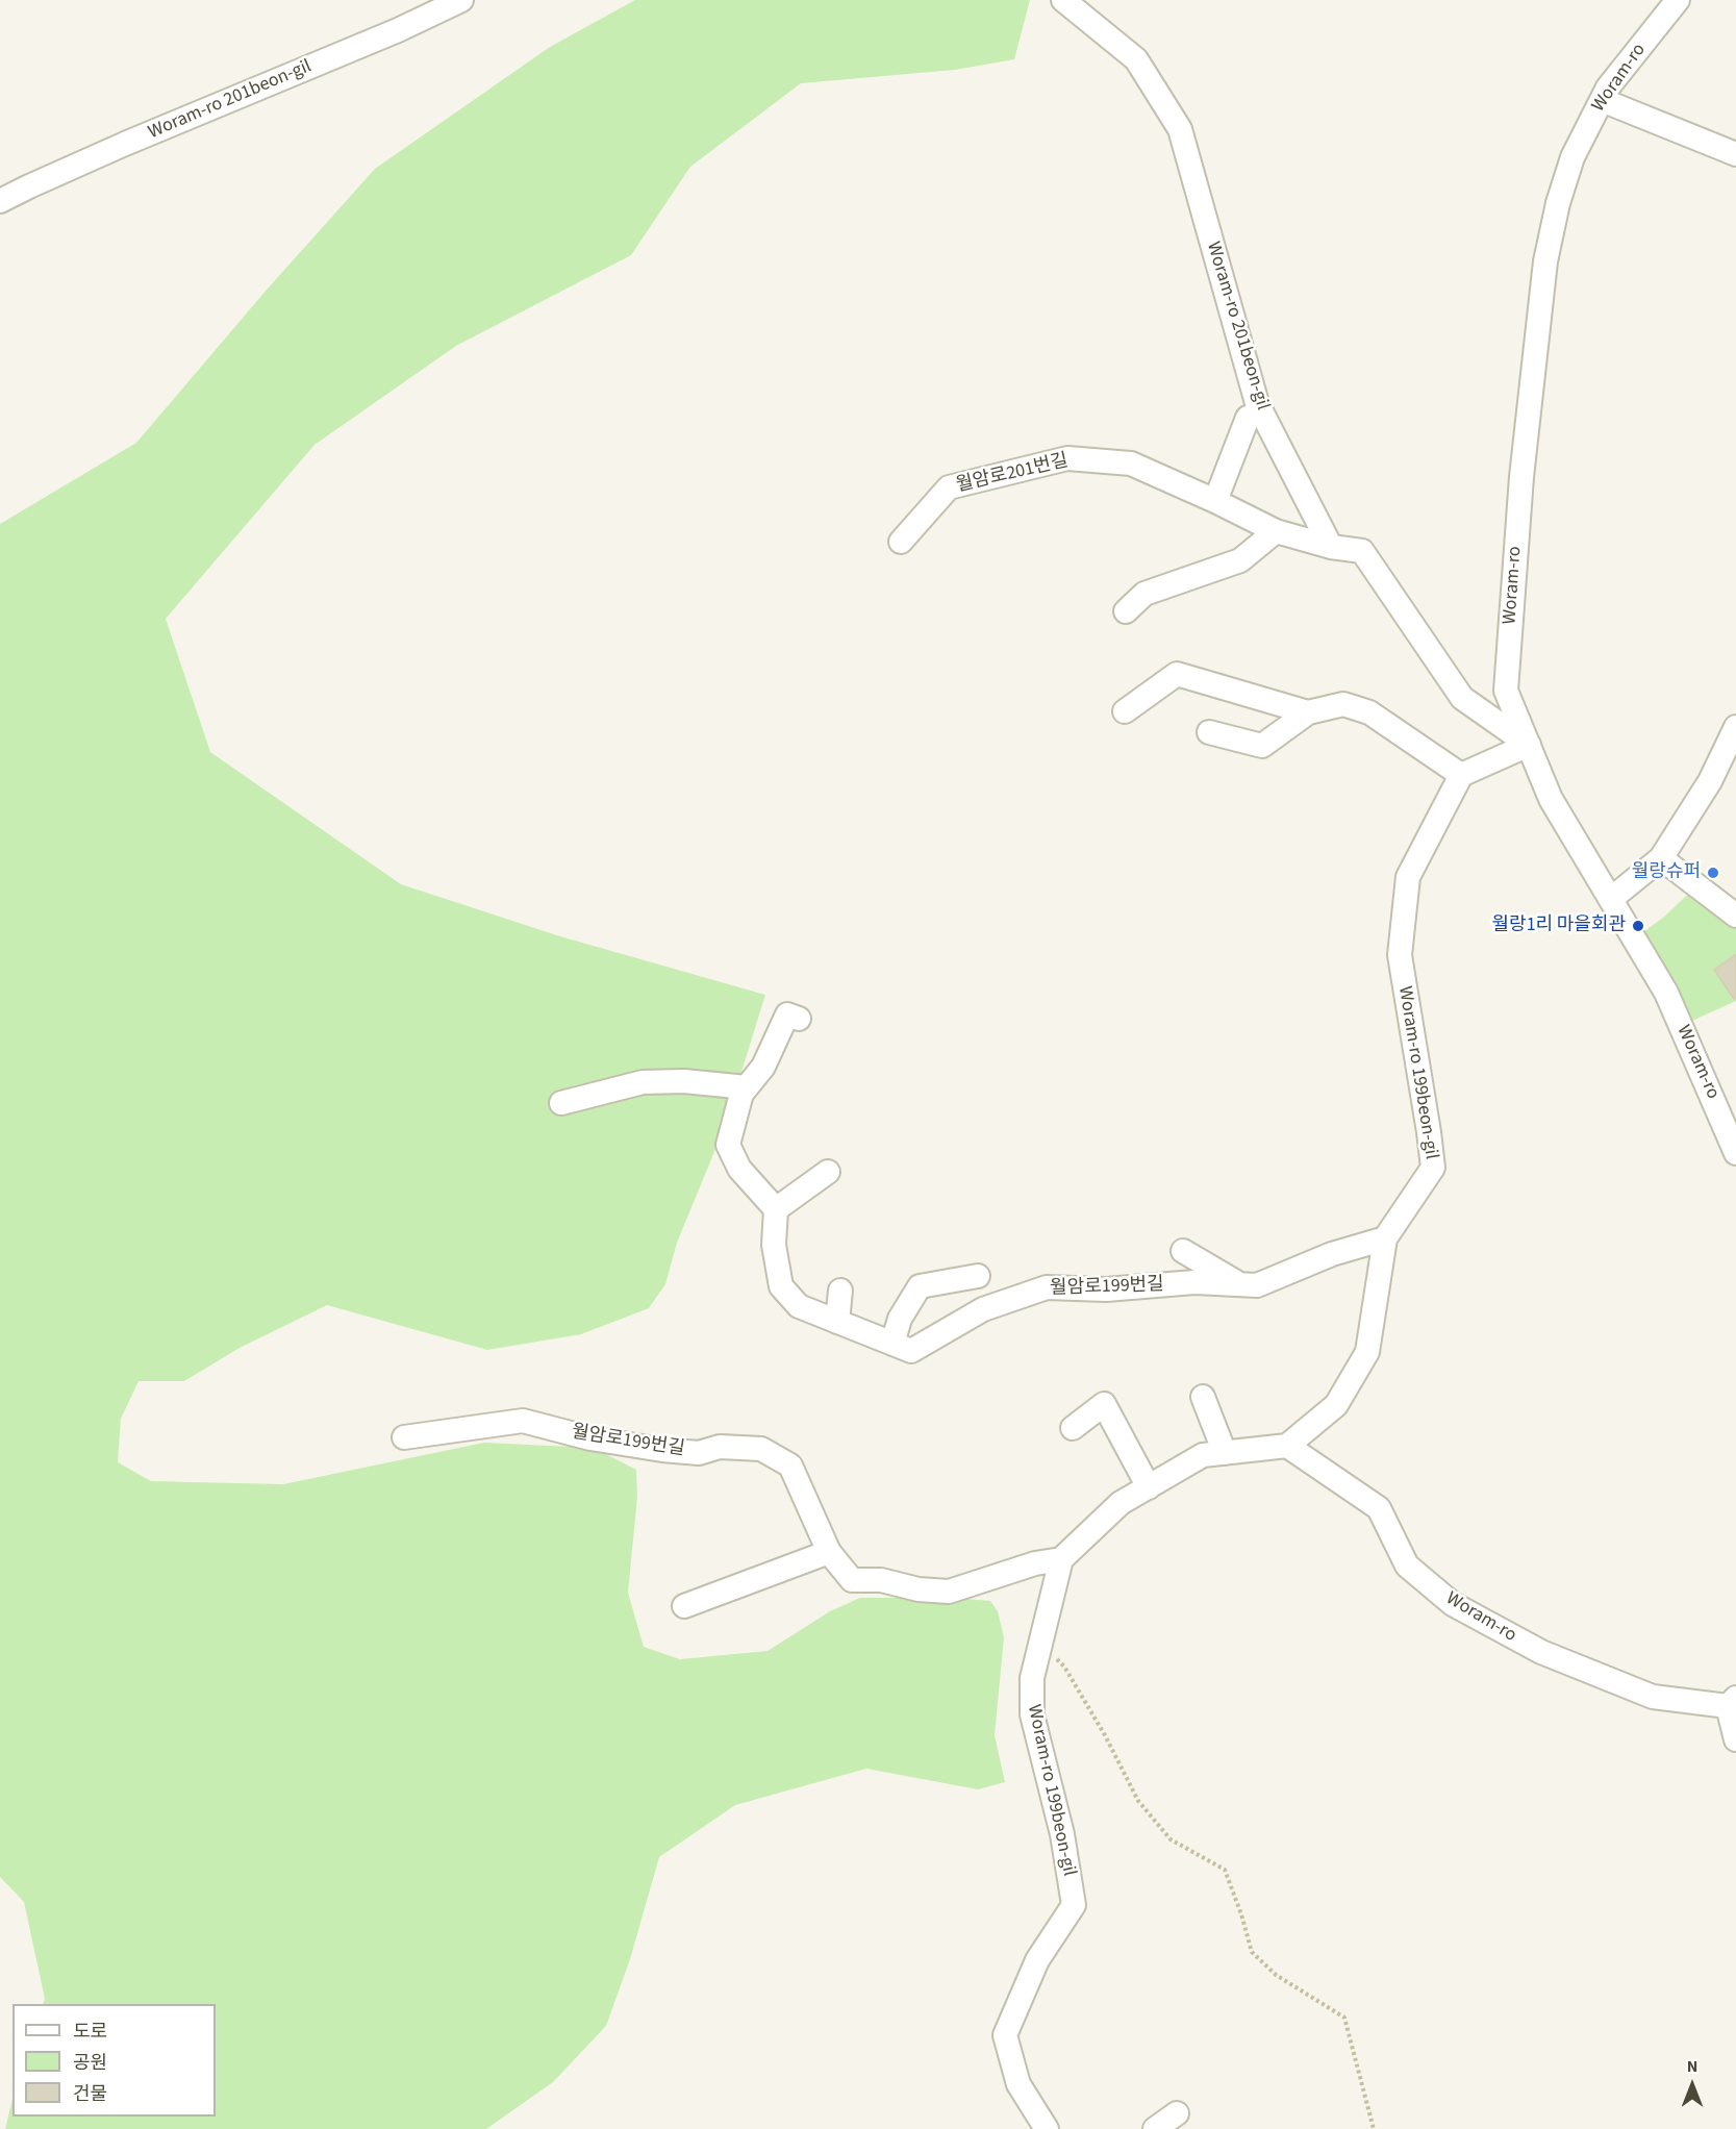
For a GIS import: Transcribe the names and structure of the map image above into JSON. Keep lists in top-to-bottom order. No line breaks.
{"streets":{"street":["Woram-ro","Woram-ro 201beon-gil","월암로201번길","Woram-ro 199beon-gil","월암로199번길"]},"crossings":[["Woram-ro","Woram-ro 199beon-gil"],["Woram-ro 201beon-gil","월암로201번길"],["Woram-ro 199beon-gil","월암로199번길"]],"places":["월랑슈퍼","월랑1리 마을회관"],"legend":["도로","공원","건물"],"north":"top"}
